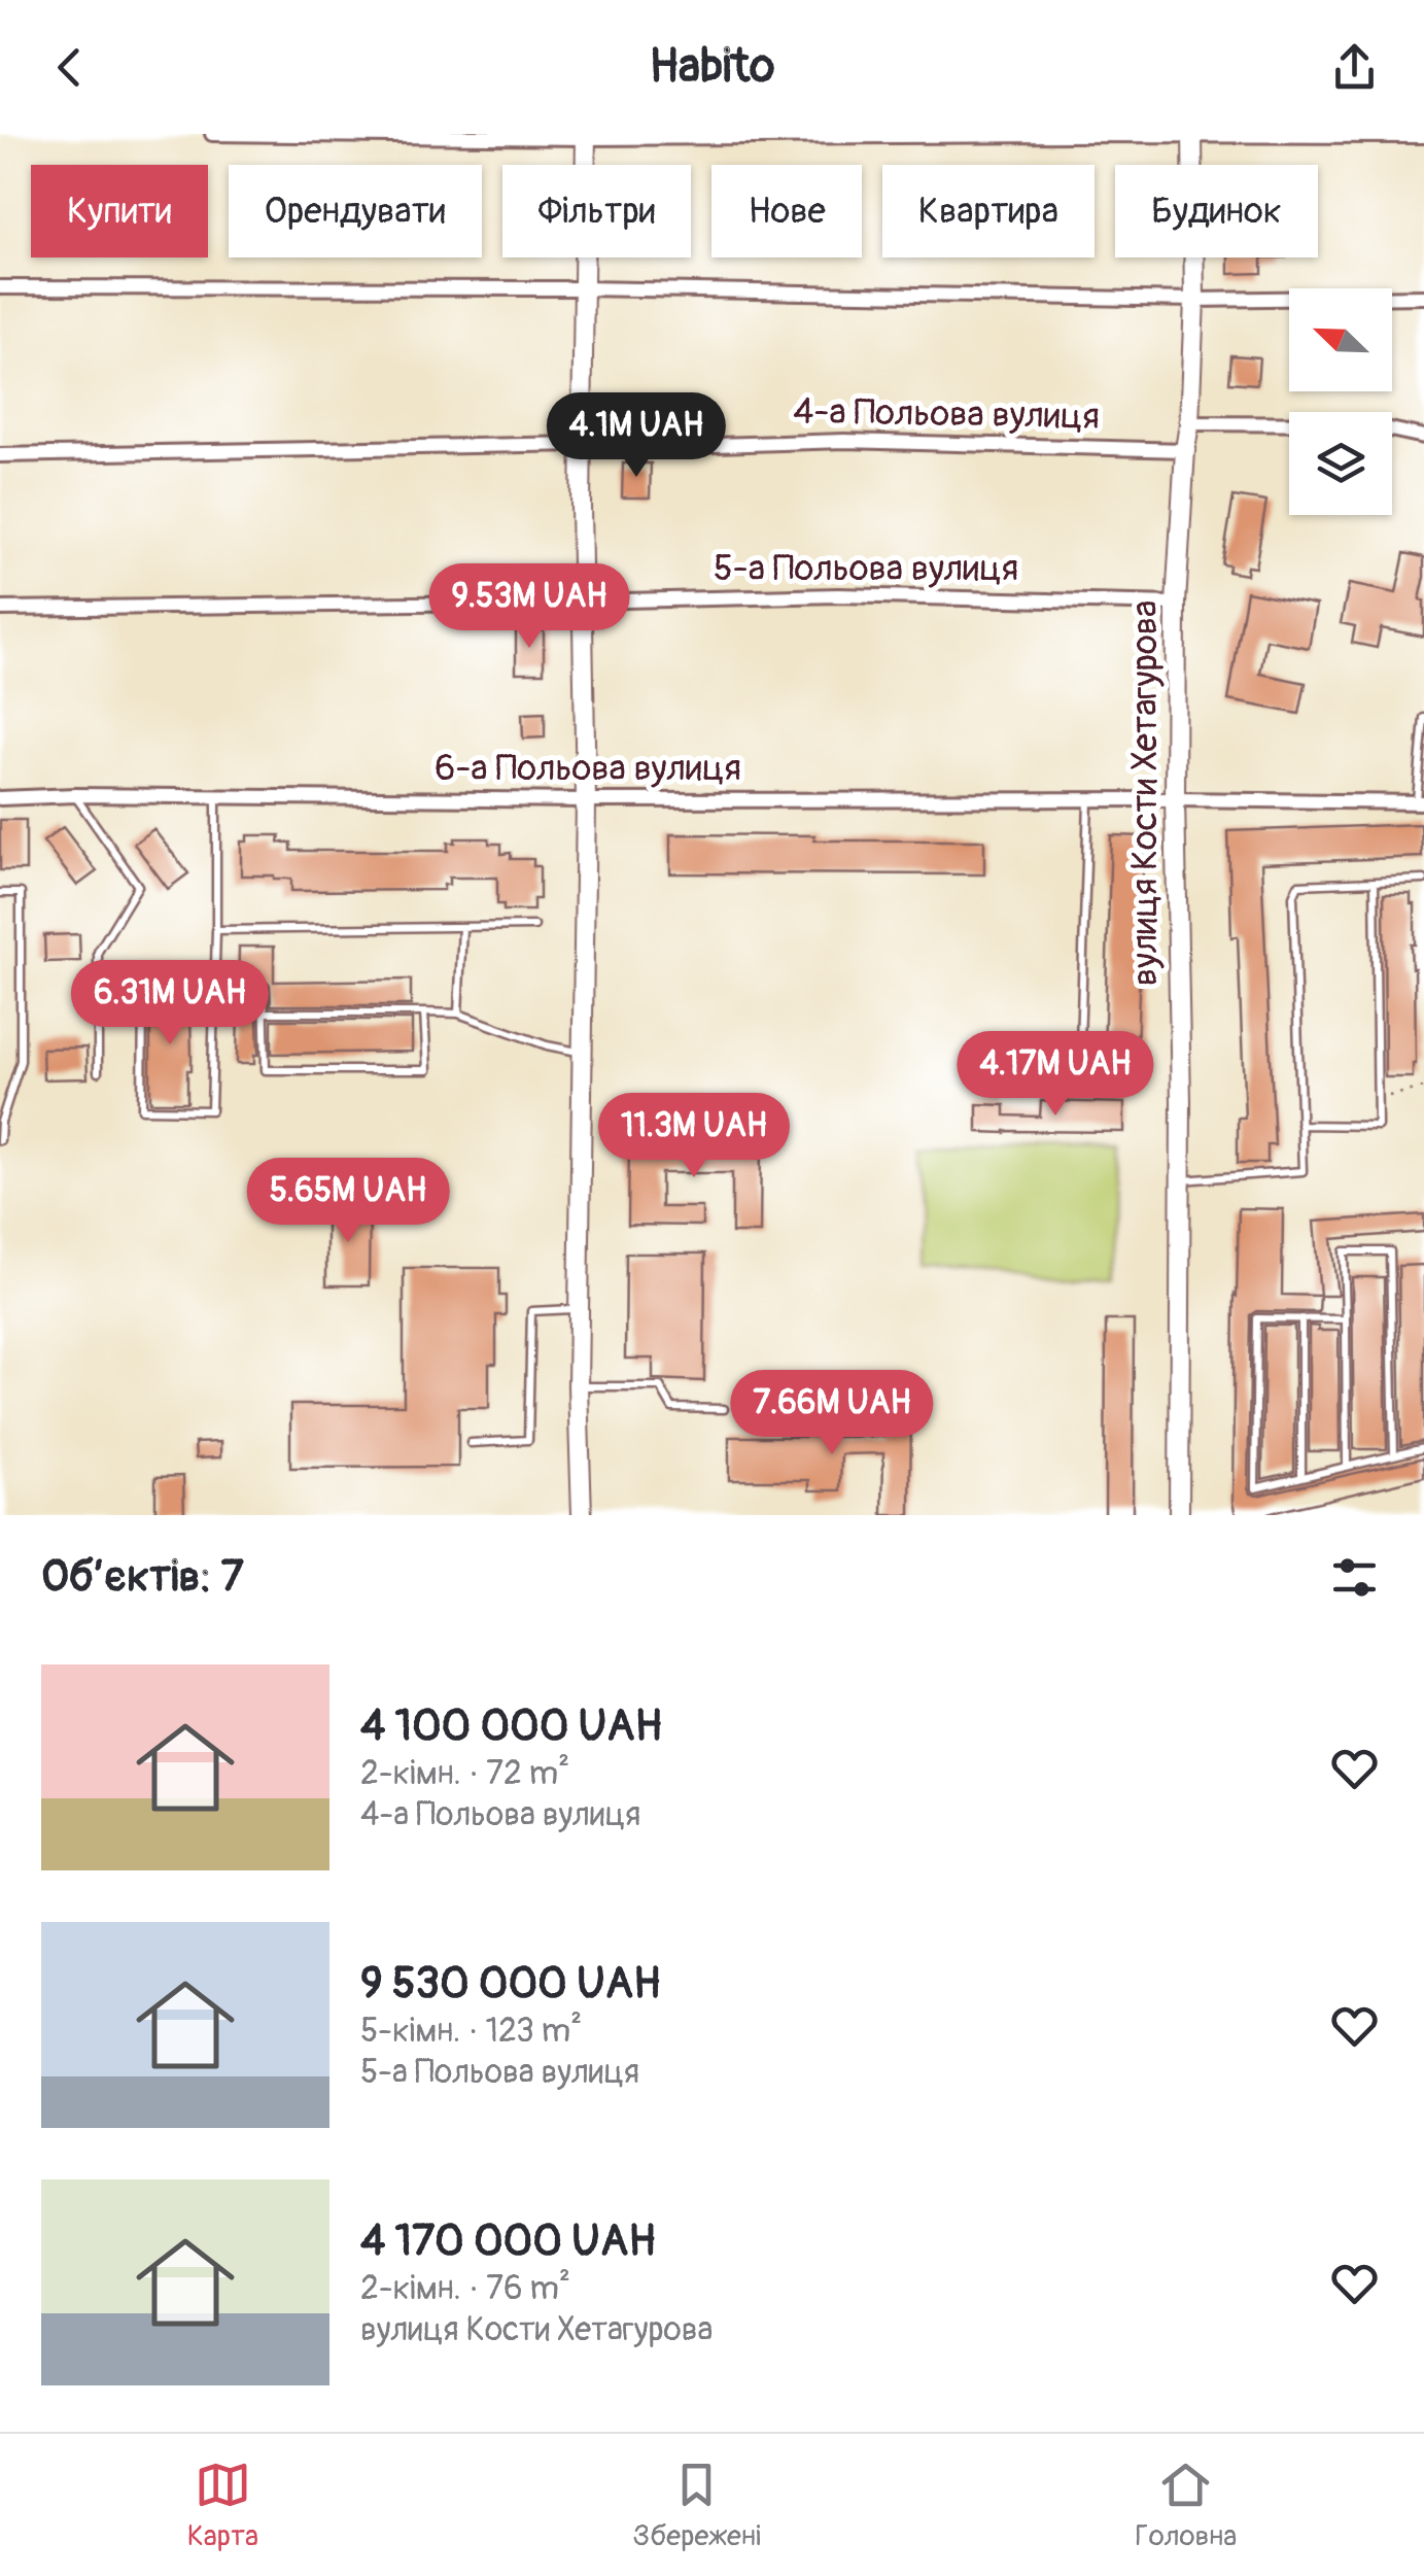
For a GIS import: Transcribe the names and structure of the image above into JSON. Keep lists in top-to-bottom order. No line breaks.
{"streets":{"street":["4-а Польова вулиця","5-а Польова вулиця","6-а Польова вулиця","вулиця Кости Хетагурова"]},"crossings":[["4-а Польова вулиця","вулиця Кости Хетагурова"],["5-а Польова вулиця","вулиця Кости Хетагурова"],["6-а Польова вулиця","вулиця Кости Хетагурова"]],"north":"top left","page":{"header":"Habito","chip":["Купити","Орендувати","Фільтри","Нове","Квартира","Будинок"],"price":["4.1M UAH","9.53M UAH","6.31M UAH","4.17M UAH","11.3M UAH","5.65M UAH","7.66M UAH"],"heading":"Об’єктів: 7","list":[{"name":"4 100 000 UAH","note":"2-кімн. · 72 m² · 4-а Польова вулиця"},{"name":"9 530 000 UAH","note":"5-кімн. · 123 m² · 5-а Польова вулиця"},{"name":"4 170 000 UAH","note":"2-кімн. · 76 m² · вулиця Кости Хетагурова"}],"tabs":["Карта","Збережені","Головна"]}}
